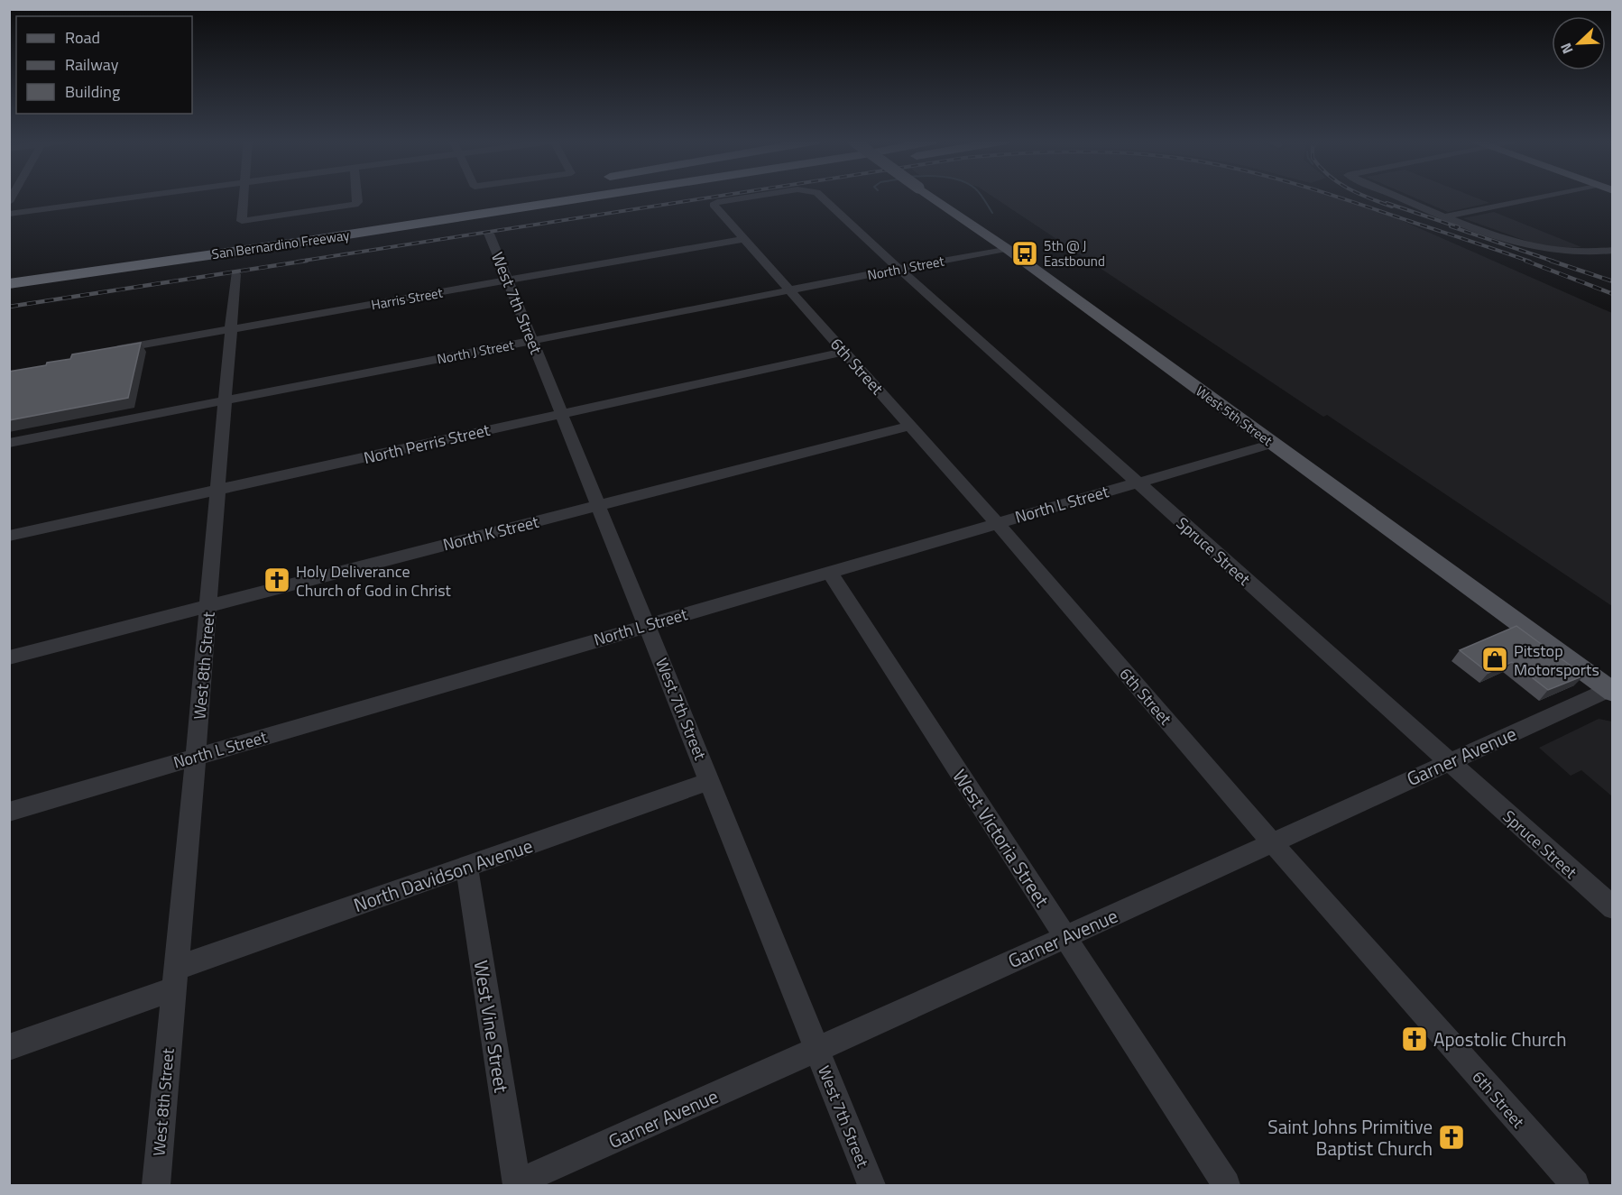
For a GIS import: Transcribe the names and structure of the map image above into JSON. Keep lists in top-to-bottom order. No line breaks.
{"streets":{"highway":["San Bernardino Freeway"],"main road":["West 5th Street"],"street":["North J Street","Harris Street","West 7th Street","6th Street","North Perris Street","North L Street","North K Street","Spruce Street","West 8th Street","Garner Avenue","West Victoria Street","North Davidson Avenue","West Vine Street"]},"crossings":[["North J Street","West 7th Street"],["North J Street","6th Street"],["North J Street","West 5th Street"],["North J Street","Spruce Street"],["North J Street","West 8th Street"],["Harris Street","West 7th Street"],["Harris Street","6th Street"],["Harris Street","West 8th Street"],["West 7th Street","North Perris Street"],["West 7th Street","North L Street"],["West 7th Street","North K Street"],["West 7th Street","Garner Avenue"],["West 7th Street","North Davidson Avenue"],["6th Street","North Perris Street"],["6th Street","North L Street"],["6th Street","North K Street"],["6th Street","Spruce Street"],["6th Street","Garner Avenue"],["West 5th Street","North L Street"],["West 5th Street","Garner Avenue"],["North Perris Street","West 8th Street"],["North L Street","Spruce Street"],["North L Street","West 8th Street"],["North L Street","West Victoria Street"],["North K Street","West 8th Street"],["Spruce Street","Garner Avenue"],["West 8th Street","North Davidson Avenue"],["Garner Avenue","West Victoria Street"],["Garner Avenue","West Vine Street"],["North Davidson Avenue","West Vine Street"]],"places":{"bus stop":["5th @ J Eastbound"],"church":["Holy Deliverance Church of God in Christ","Apostolic Church","Saint Johns Primitive Baptist Church"],"shop":["Pitstop Motorsports"]},"legend":["Road","Railway","Building"],"north":"bottom left"}
